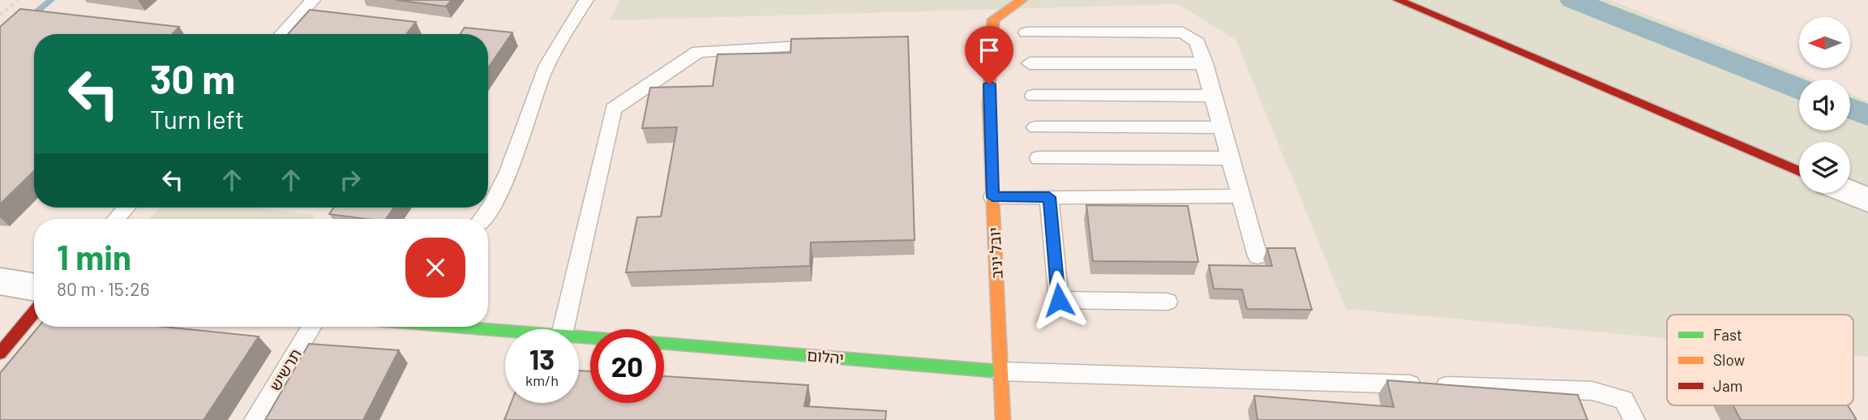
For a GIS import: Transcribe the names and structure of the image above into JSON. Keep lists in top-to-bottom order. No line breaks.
{"streets":{"street":["יובל יניב","יהלום"],"lane":["תרשיש"]},"crossings":[["יובל יניב","יהלום"]],"legend":["Fast","Slow","Jam"],"north":"left","page":{"turn":["30 m","Turn left"],"heading":["1 min","80 m · 15:26"],"speed":"13 km/h","limit":"20"}}
